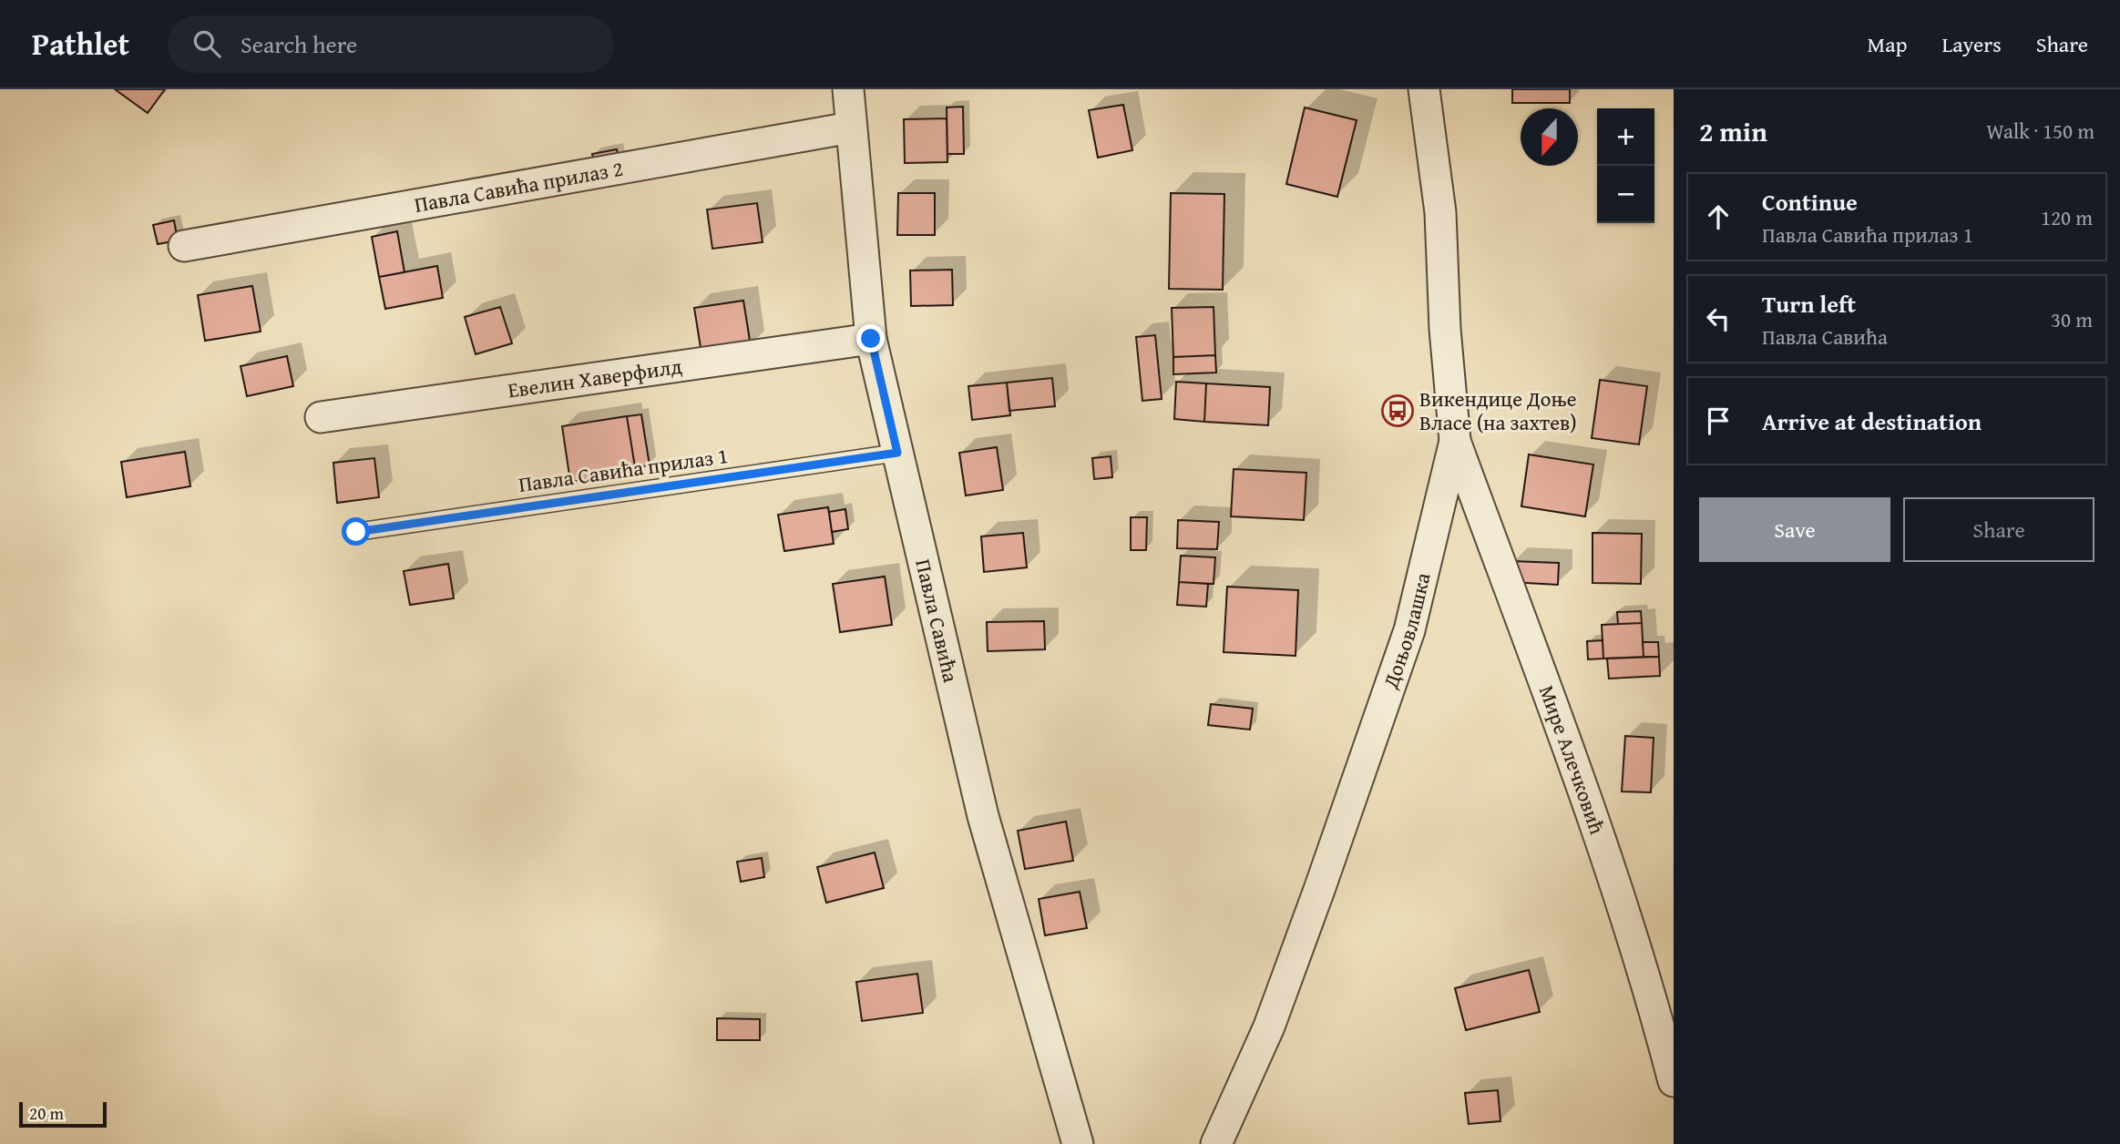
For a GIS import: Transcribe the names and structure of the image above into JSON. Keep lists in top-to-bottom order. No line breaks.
{"streets":{"street":["Павла Савића прилаз 2","Евелин Хаверфилд","Павла Савића","Доњовлашка","Мире Алечковић"],"lane":["Павла Савића прилаз 1"]},"crossings":[["Павла Савића прилаз 2","Павла Савића"],["Евелин Хаверфилд","Павла Савића"],["Павла Савића прилаз 1","Павла Савића"],["Доњовлашка","Мире Алечковић"]],"places":{"bus stop":["Викендице Доње Власе (на захтев)"]},"scale_bar":"20 m","north":"bottom","page":{"header":"Pathlet","search":"Search here","nav":["Map","Layers","Share"],"heading":["2 min","Walk · 150 m"],"map_buttons":["+","−"],"list":[["Continue","Павла Савића прилаз 1","120 m"],["Turn left","Павла Савића","30 m"],"Arrive at destination"],"buttons":["Save","Share"],"scale":"20 m"}}
